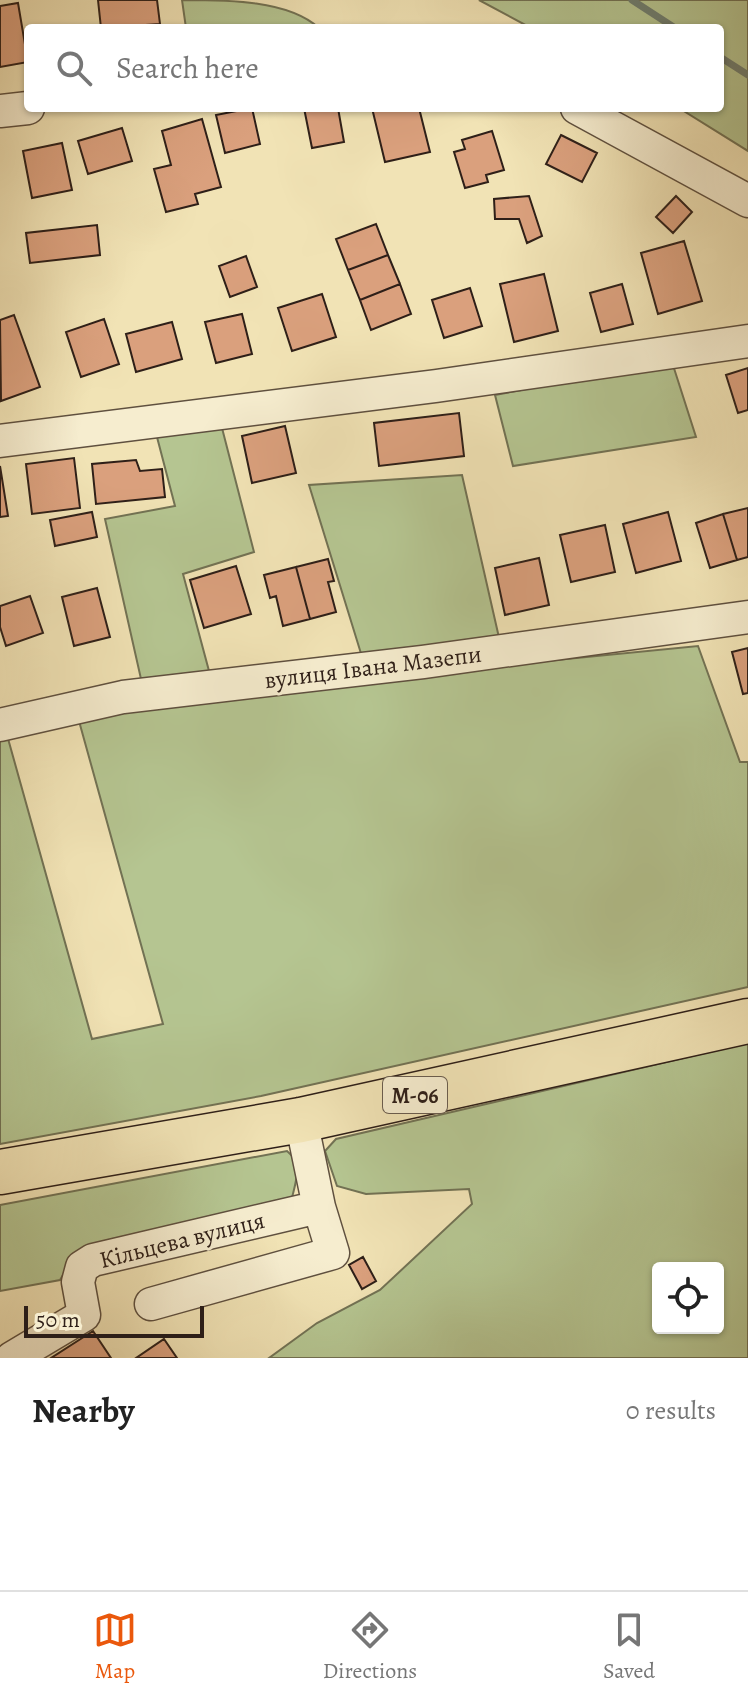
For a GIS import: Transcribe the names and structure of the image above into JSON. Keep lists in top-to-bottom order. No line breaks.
{"streets":{"highway":["М-06"],"street":["вулиця Івана Мазепи","Кільцева вулиця"]},"scale_bar":"50 m","page":{"search":"Search here","scale":"50 m","heading":["Nearby","0 results"],"nav":["Map","Directions","Saved"]}}
